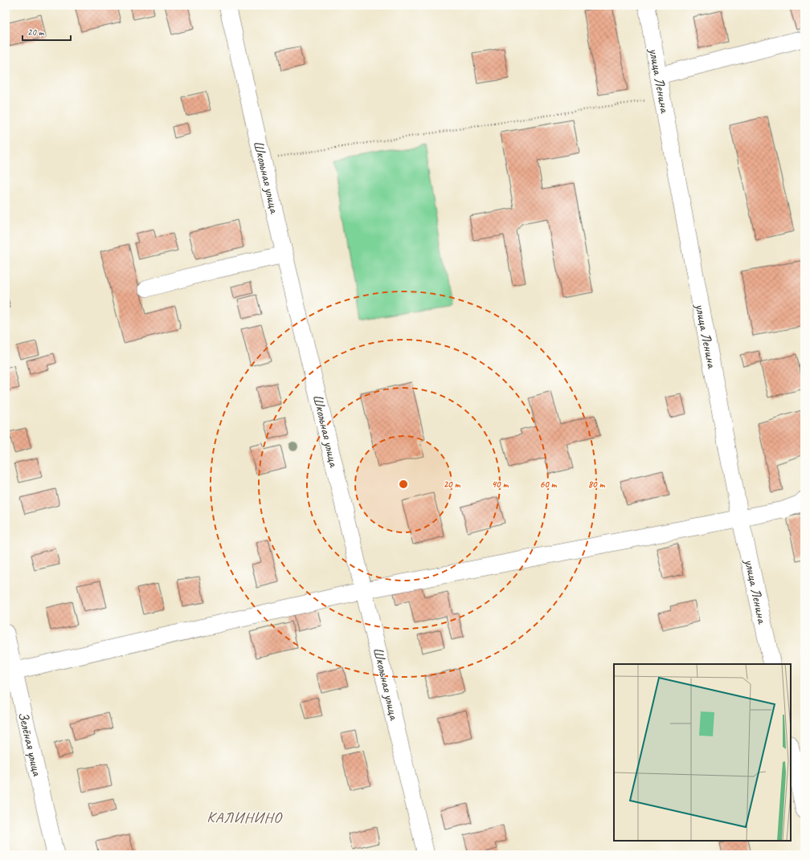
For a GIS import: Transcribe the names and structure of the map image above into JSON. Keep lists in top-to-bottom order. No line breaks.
{"streets":{"street":["улица Ленина","Школьная улица","Зелёная улица"]},"districts":["КАЛИНИНО"],"scale_bar":"20 m","rings":["20 m","40 m","60 m","80 m"]}
